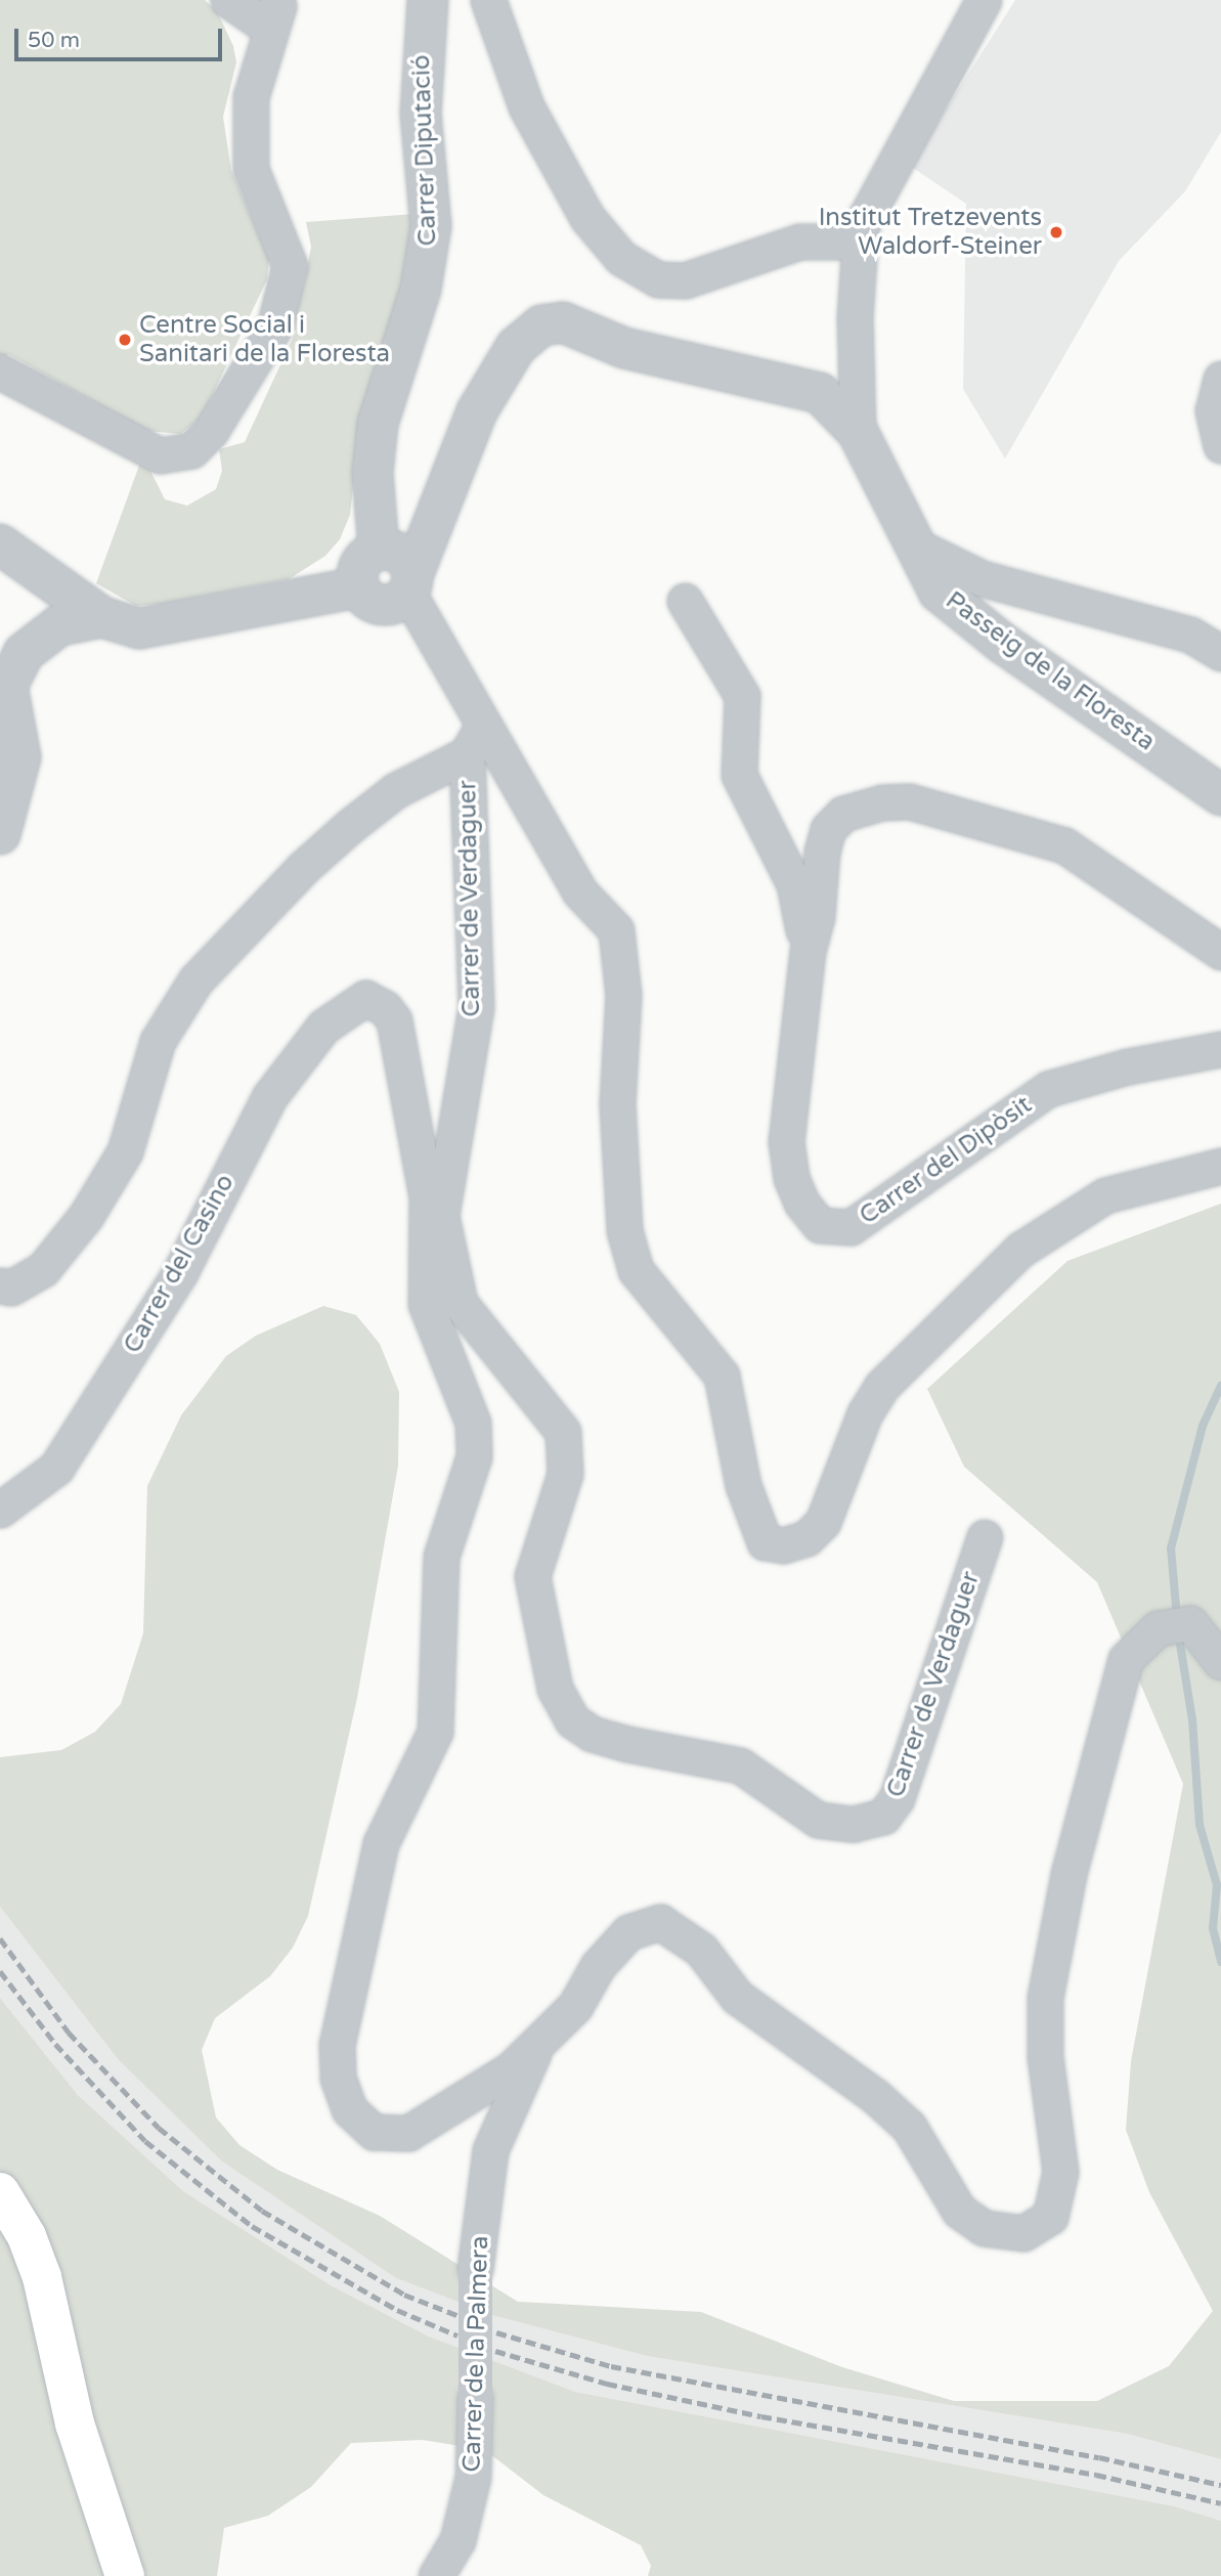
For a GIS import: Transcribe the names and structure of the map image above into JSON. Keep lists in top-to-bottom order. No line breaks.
{"streets":{"street":["Carrer Diputació","Passeig de la Floresta","Carrer de Verdaguer","Carrer del Dipòsit","Carrer del Casino","Carrer de la Palmera"]},"crossings":[["Carrer Diputació","Passeig de la Floresta"],["Carrer de Verdaguer","Carrer del Casino"]],"places":["Institut Tretzevents Waldorf-Steiner","Centre Social i Sanitari de la Floresta"],"scale_bar":"50 m"}
